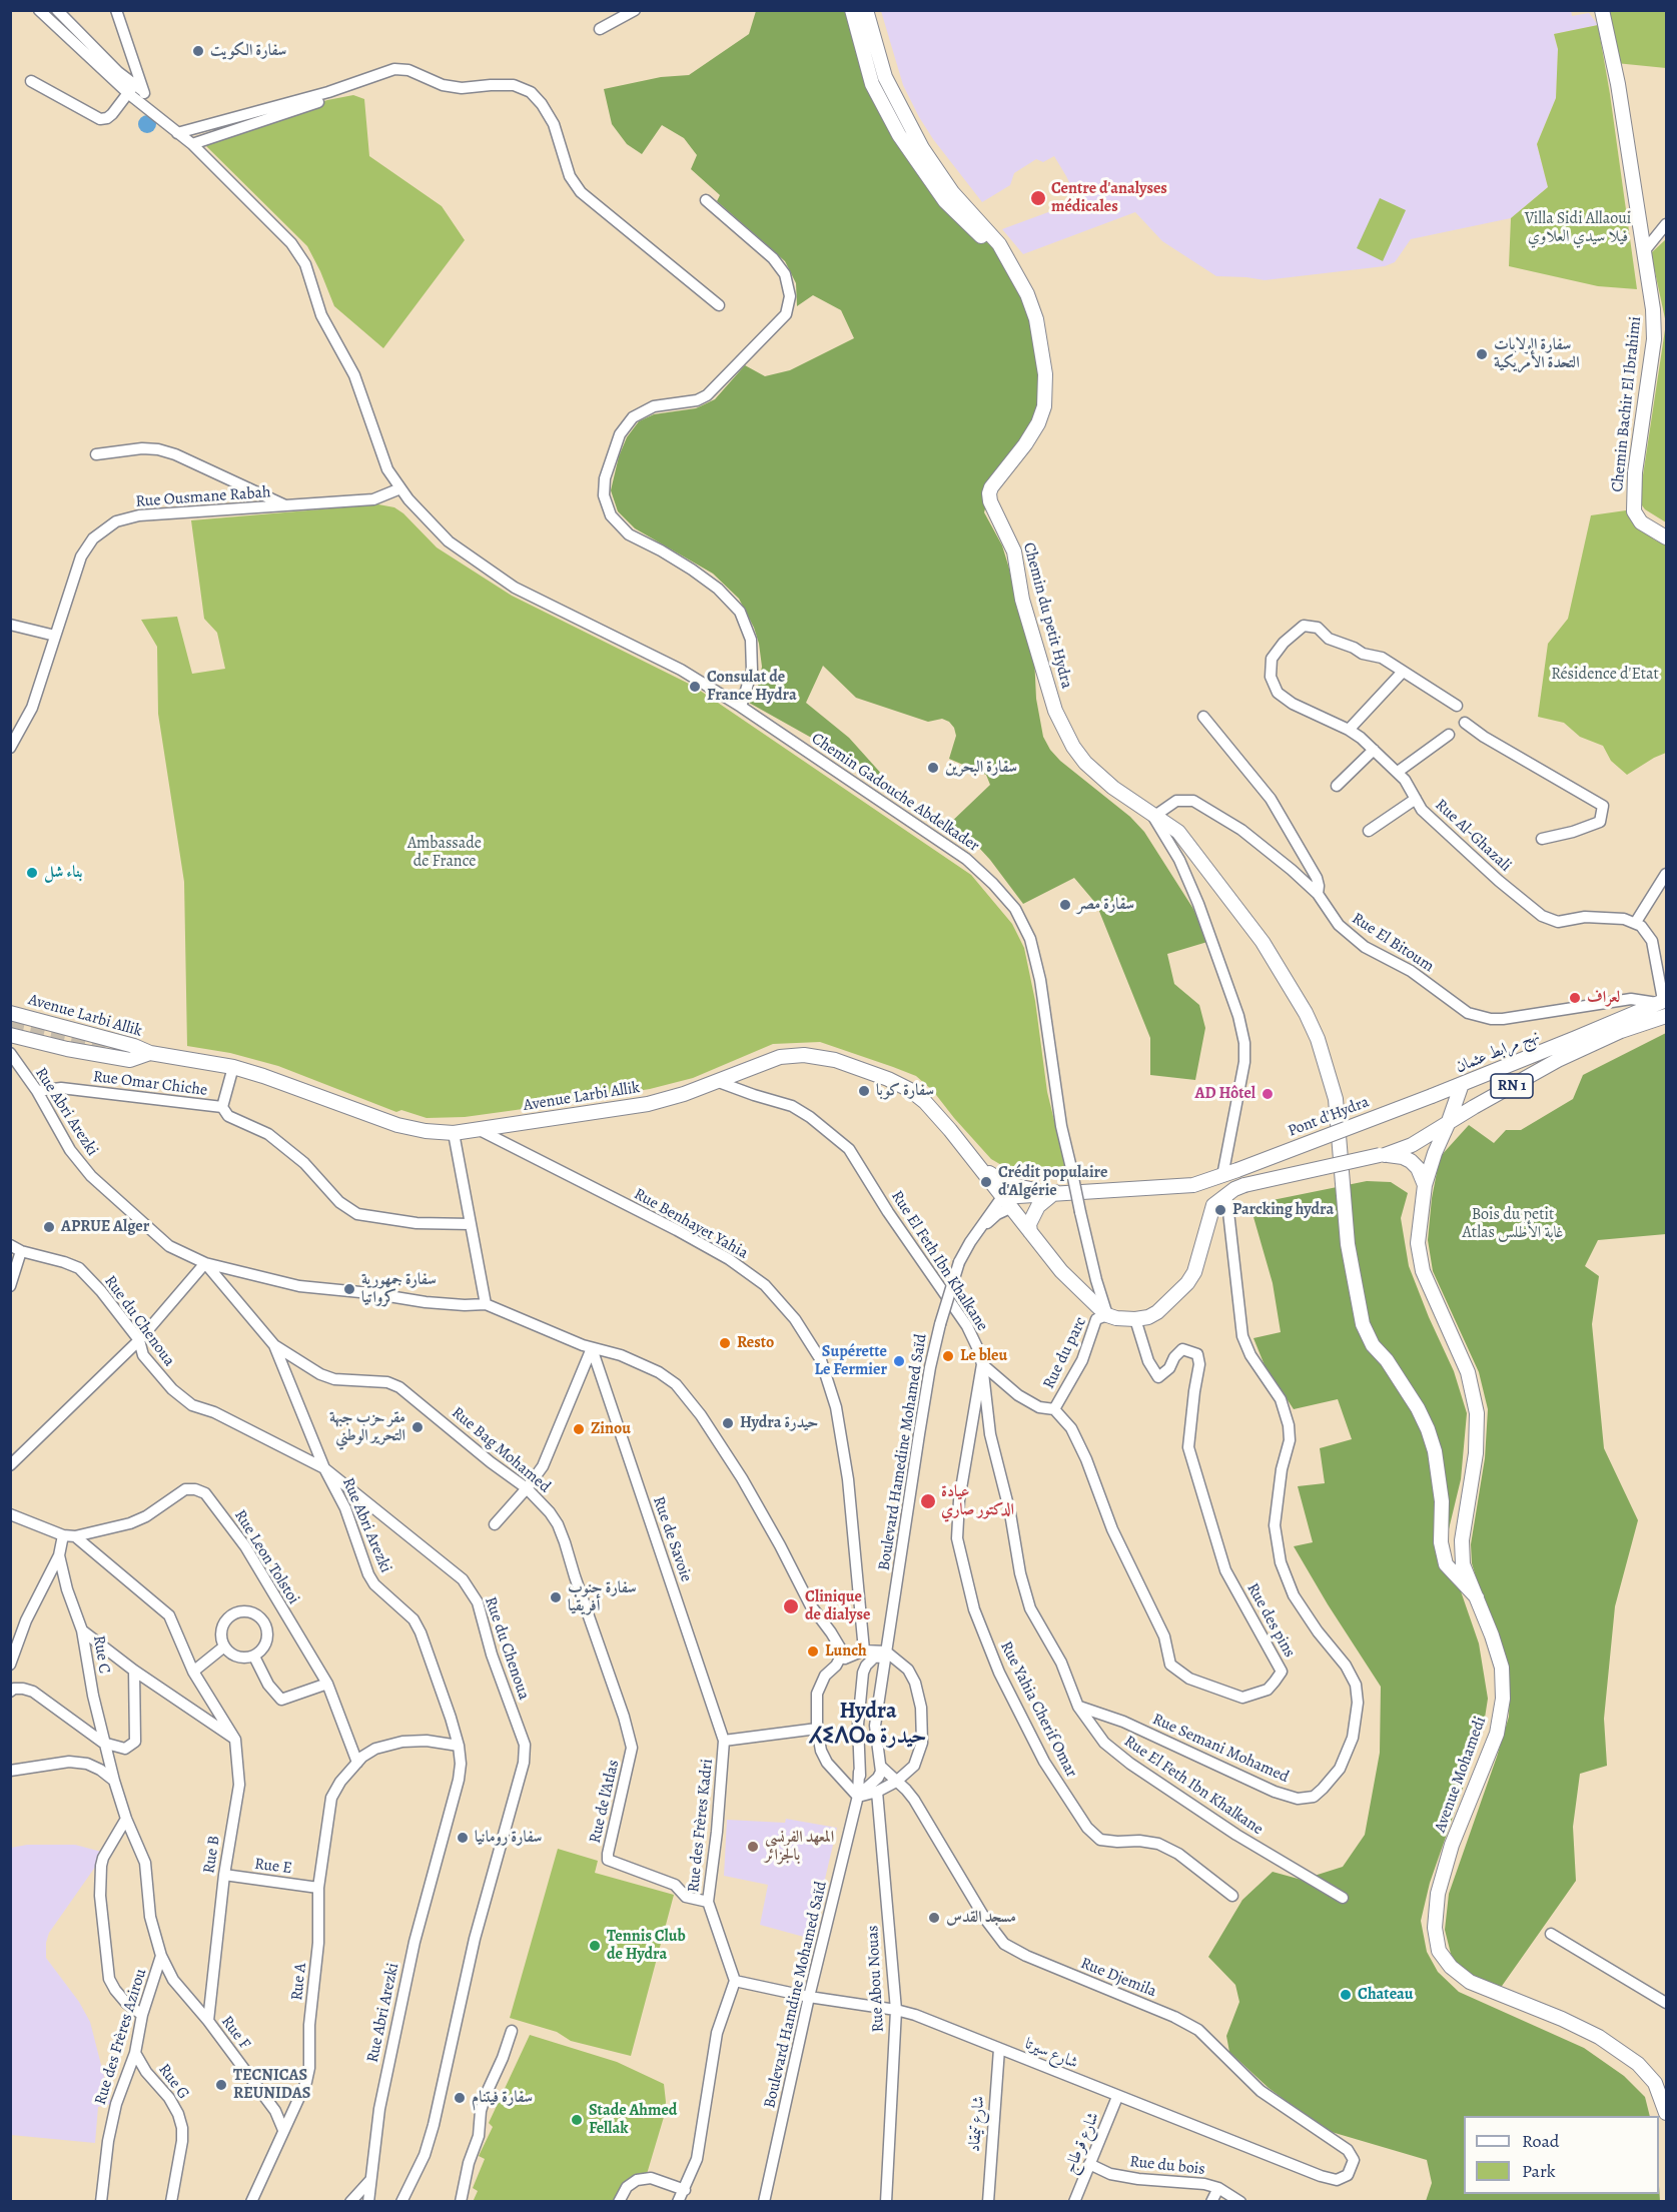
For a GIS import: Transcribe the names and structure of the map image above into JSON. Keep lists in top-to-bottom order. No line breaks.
{"streets":{"main road":["Chemin Bachir El Ibrahimi","Chemin du petit Hydra","Avenue Larbi Allik","نهج مرابط عثمان","RN 1","Pont d'Hydra","Avenue Mohamedi"],"street":["Rue Ousmane Rabah","Chemin Gadouche Abdelkader","Rue Al-Ghazali","Rue El Bitoum","Rue Omar Chiche","Rue Abri Arezki","Rue Benhayet Yahia","Rue El Feth Ibn Khalkane","Rue du Chenoua","Rue du parc","Rue Bag Mohamed","Boulevard Hamedine Mohamed Saïd","Rue de Savoie","Rue Leon Tolstoi","Rue des pins","Rue C","Rue Yahia Cherif Omar","Rue Semani Mohamed","Rue de l'Atlas","Rue des Frères Kadri","Rue B","Rue E","Rue Djemila","Rue Abou Nouas","Rue A","Boulevard Hamdine Mohamed Saïd","Rue F","Rue des Frères Azirou","شارع سيرتا","Rue G","شارع تيمقاد","شارع قرطاج","Rue du bois"]},"crossings":[["Rue Ousmane Rabah","Chemin Gadouche Abdelkader"],["Chemin du petit Hydra","Rue El Bitoum"],["Chemin du petit Hydra","Pont d'Hydra"],["Chemin Gadouche Abdelkader","Rue du parc"],["Rue El Bitoum","نهج مرابط عثمان"],["Avenue Larbi Allik","Rue Benhayet Yahia"],["Avenue Larbi Allik","Rue El Feth Ibn Khalkane"],["Avenue Larbi Allik","Boulevard Hamedine Mohamed Saïd"],["نهج مرابط عثمان","Pont d'Hydra"],["نهج مرابط عثمان","Avenue Mohamedi"],["Rue Omar Chiche","Rue Abri Arezki"],["RN 1","Avenue Mohamedi"],["Rue Abri Arezki","Rue du Chenoua"],["Rue Abri Arezki","Rue Bag Mohamed"],["Rue Abri Arezki","Rue A"],["Rue El Feth Ibn Khalkane","Rue Yahia Cherif Omar"],["Rue El Feth Ibn Khalkane","Rue Semani Mohamed"],["Rue du parc","Rue des pins"],["Rue Bag Mohamed","Rue de l'Atlas"],["Boulevard Hamedine Mohamed Saïd","Boulevard Hamdine Mohamed Saïd"],["Rue de Savoie","Rue des Frères Kadri"],["Rue Leon Tolstoi","Rue C"],["Rue Leon Tolstoi","Rue B"],["Rue Leon Tolstoi","Rue A"],["Rue C","Rue B"],["Rue C","Rue des Frères Azirou"],["Rue de l'Atlas","Rue des Frères Kadri"],["Rue des Frères Kadri","شارع سيرتا"],["Rue B","Rue E"],["Rue B","Rue F"],["Rue E","Rue A"],["Rue Djemila","شارع سيرتا"],["Rue Abou Nouas","شارع سيرتا"],["Rue A","Rue F"],["Boulevard Hamdine Mohamed Saïd","شارع سيرتا"],["Rue F","Rue des Frères Azirou"],["Rue des Frères Azirou","Rue G"],["شارع سيرتا","شارع تيمقاد"],["شارع سيرتا","شارع قرطاج"],["شارع قرطاج","Rue du bois"]],"districts":["Hydra ⵃⵉⴷⵔⴰ حيدرة"],"parks":["Villa Sidi Allaoui فيلا سيدي العلاوي","Résidence d'Etat","Ambassade de France","Bois du petit Atlas غابة الأطلس"],"places":["سفارة الكويت","Centre d'analyses médicales","سفارة الولايات التحدة الأمريكية","Consulat de France Hydra","سفارة البحرين","بناء شل","سفارة مصر","لعراف","سفارة كوبا","AD Hôtel","Crédit populaire d'Algérie","Parcking hydra","APRUE Alger","سفارة جمهورية كرواتيا","Resto","Le bleu","Supérette Le Fermier","Hydra حيدرة","مقر حزب جبهة التحرير الوطني","Zinou","عيادة الدكتور صاري","سفارة جنوب أفريقيا","Clinique de dialyse","Lunch","سفارة رومانيا","المعهد الفرنسي بالجزائر","مسجد القدس","Tennis Club de Hydra","Chateau","TECNICAS REUNIDAS","سفارة فيتنام","Stade Ahmed Fellak"],"legend":["Road","Park"]}
